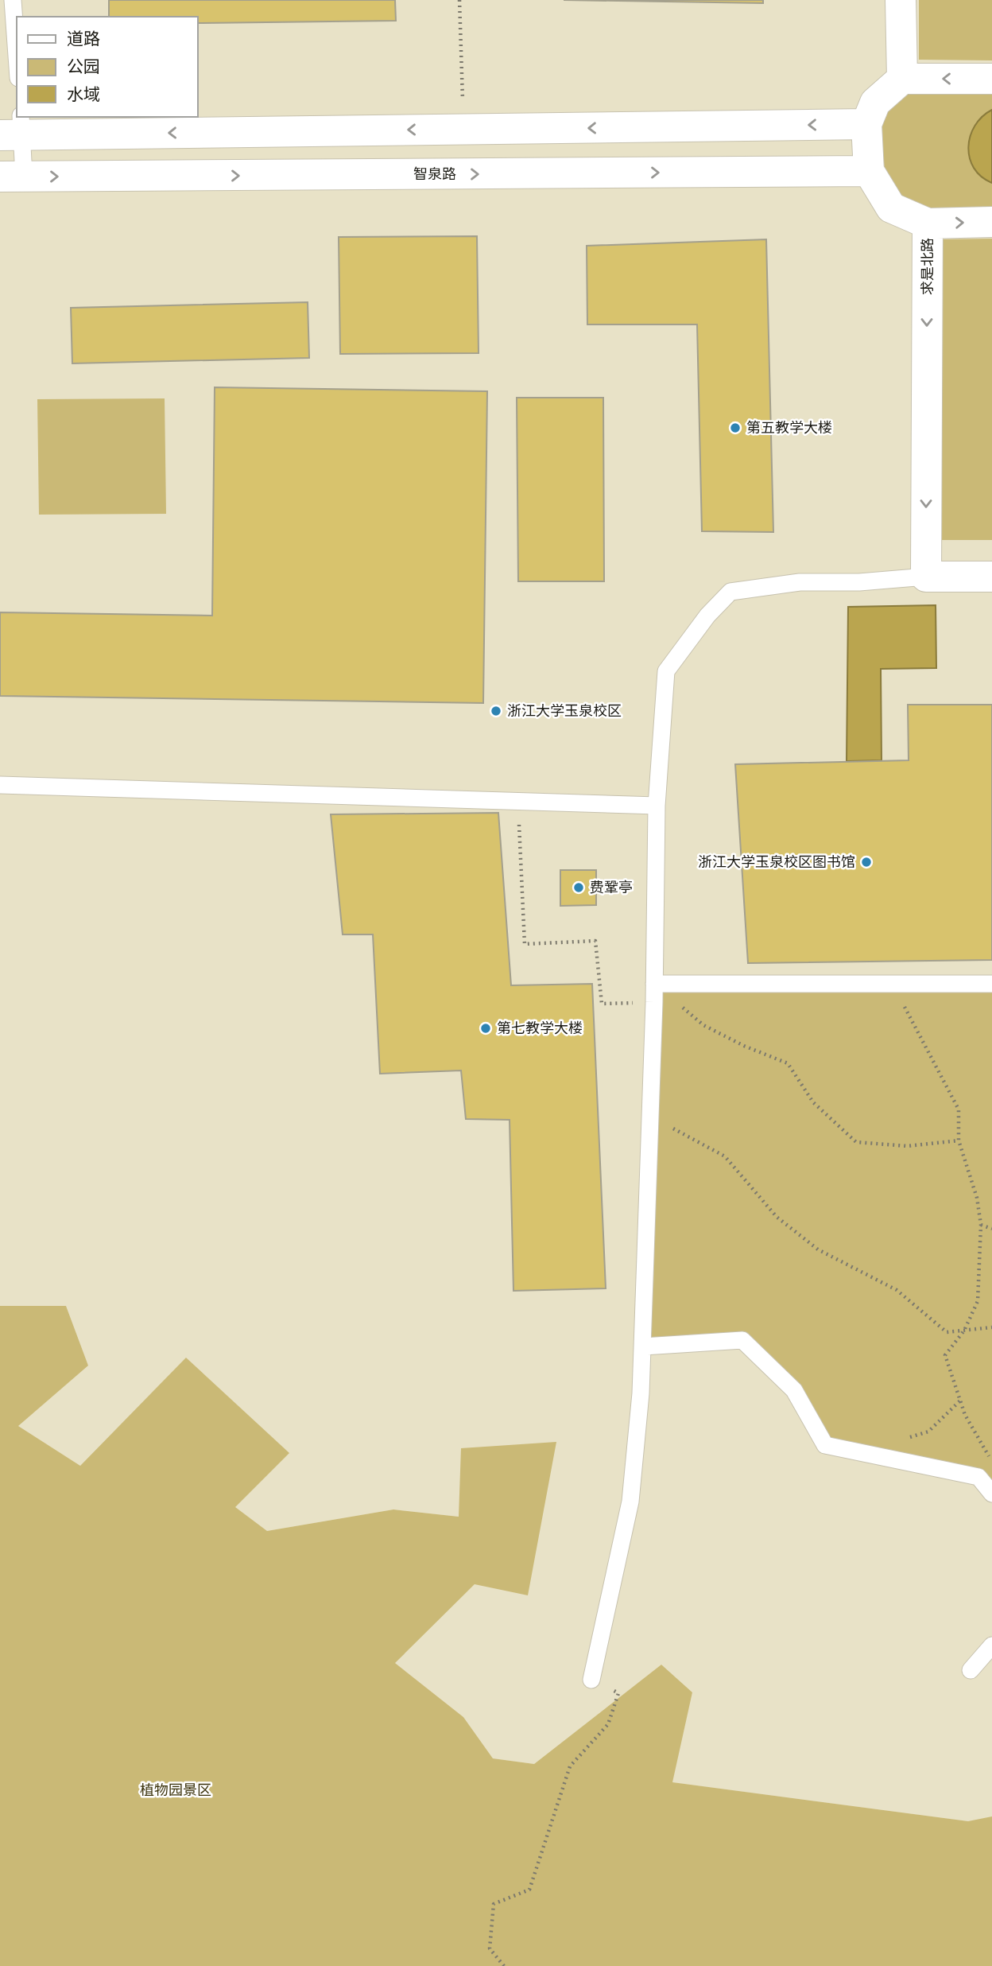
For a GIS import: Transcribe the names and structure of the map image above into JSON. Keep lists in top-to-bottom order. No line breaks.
{"streets":{"street":["智泉路","求是北路"]},"crossings":[["智泉路","求是北路"]],"one_way":["求是北路"],"parks":["植物园景区"],"places":["第五教学大楼","浙江大学玉泉校区","浙江大学玉泉校区图书馆","费鞏亭","第七教学大楼"],"legend":["道路","公园","水域"]}
